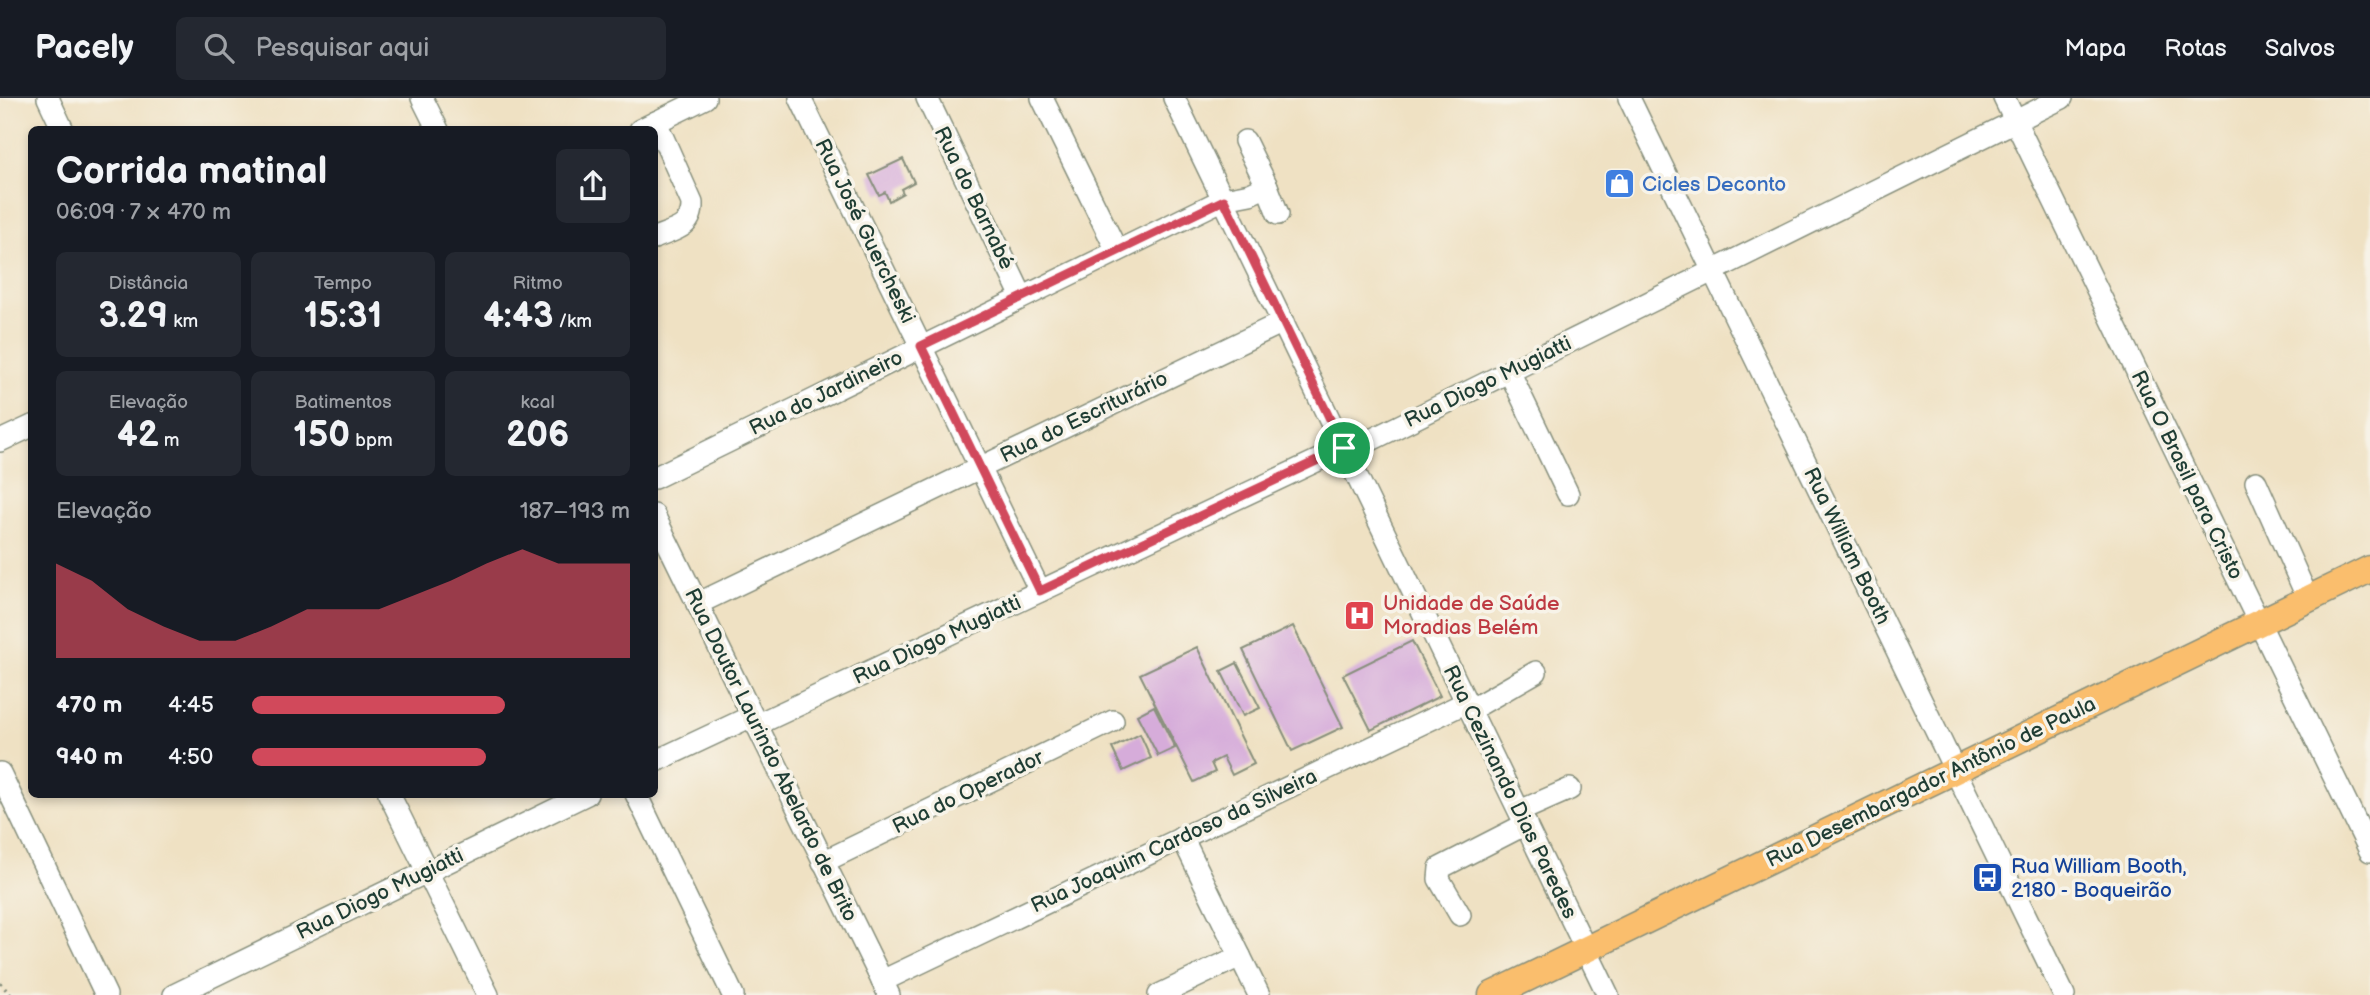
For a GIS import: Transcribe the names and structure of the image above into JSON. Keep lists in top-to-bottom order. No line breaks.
{"streets":{"main road":["Rua Desembargador Antônio de Paula"],"street":["Rua do Barnabé","Rua José Guercheski","Rua Diogo Mugiatti","Rua do Jardineiro","Rua do Escriturário","Rua O Brasil para Cristo","Rua William Booth","Rua Doutor Laurindo Abelardo de Brito","Rua do Operador","Rua Cezinando Dias Paredes","Rua Joaquim Cardoso da Silveira"]},"crossings":[["Rua do Barnabé","Rua do Jardineiro"],["Rua José Guercheski","Rua Diogo Mugiatti"],["Rua José Guercheski","Rua do Jardineiro"],["Rua José Guercheski","Rua do Escriturário"],["Rua Diogo Mugiatti","Rua O Brasil para Cristo"],["Rua Diogo Mugiatti","Rua William Booth"],["Rua Diogo Mugiatti","Rua Doutor Laurindo Abelardo de Brito"],["Rua Diogo Mugiatti","Rua Cezinando Dias Paredes"],["Rua do Jardineiro","Rua Cezinando Dias Paredes"],["Rua do Escriturário","Rua Doutor Laurindo Abelardo de Brito"],["Rua do Escriturário","Rua Cezinando Dias Paredes"],["Rua O Brasil para Cristo","Rua Desembargador Antônio de Paula"],["Rua William Booth","Rua Desembargador Antônio de Paula"],["Rua Doutor Laurindo Abelardo de Brito","Rua do Operador"],["Rua Doutor Laurindo Abelardo de Brito","Rua Joaquim Cardoso da Silveira"],["Rua Desembargador Antônio de Paula","Rua Cezinando Dias Paredes"],["Rua Cezinando Dias Paredes","Rua Joaquim Cardoso da Silveira"]],"places":{"shop":["Cicles Deconto"],"hospital":["Unidade de Saúde Moradias Belém"],"bus stop":["Rua William Booth, 2180 - Boqueirão"]},"page":{"header":"Pacely","search":"Pesquisar aqui","nav":["Mapa","Rotas","Salvos"],"heading":["Corrida matinal","06:09 · 7 × 470 m"],"stats":[["Distância","3.29 km"],["Tempo","15:31"],["Ritmo","4:43 /km"],["Elevação","42 m"],["Batimentos","150 bpm"],["kcal","206"]],"chart":["Elevação","187–193 m"],"list":[{"name":"470 m","note":"4:45"},{"name":"940 m","note":"4:50"}]}}
